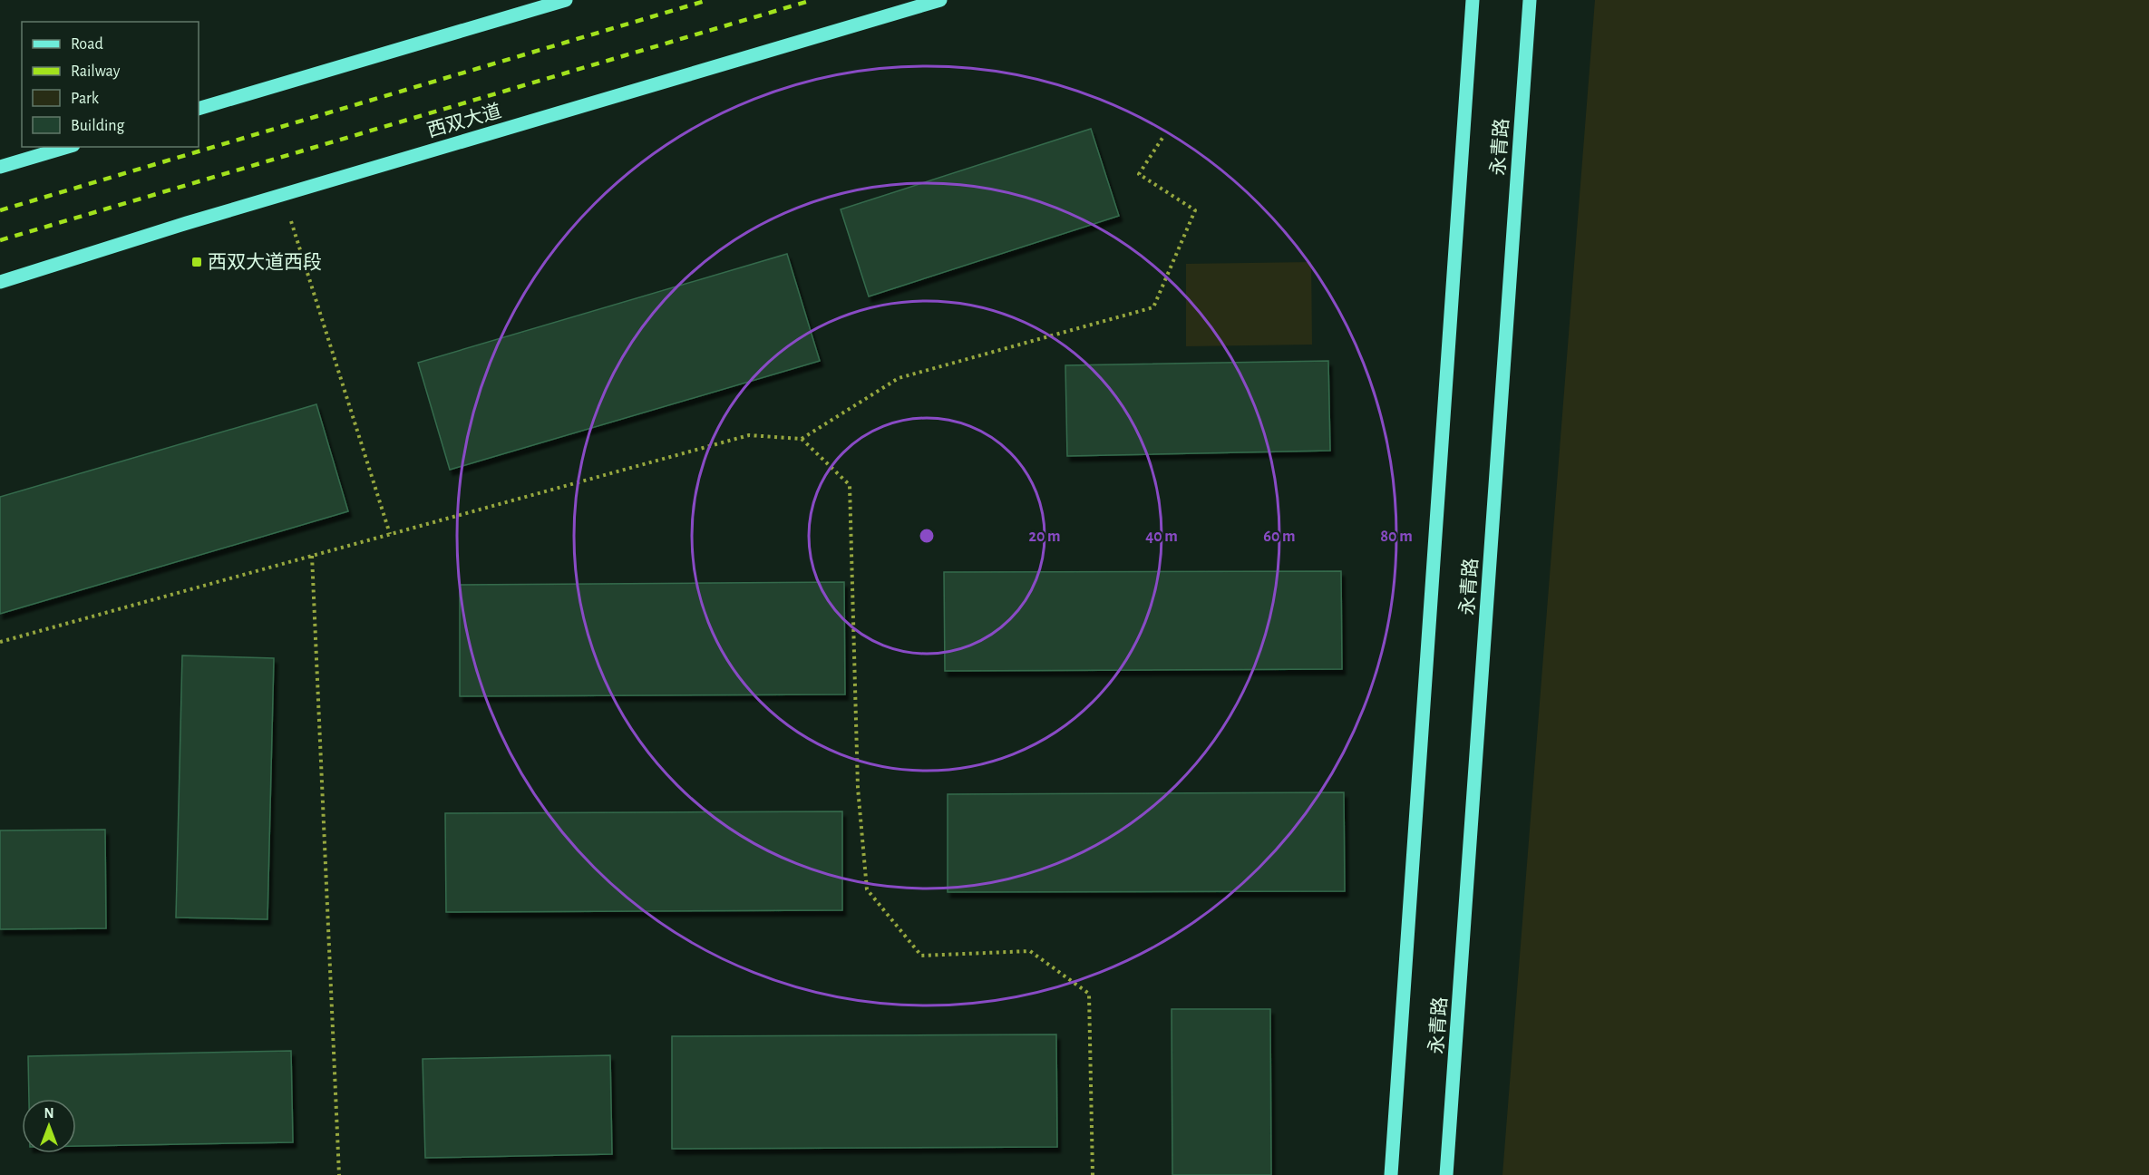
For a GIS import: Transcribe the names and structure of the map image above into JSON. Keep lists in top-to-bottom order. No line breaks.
{"streets":{"main road":["西双大道","永青路"]},"places":{"transit":["西双大道西段"]},"legend":["Road","Railway","Park","Building"],"north":"top","rings":["20 m","40 m","60 m","80 m"]}
